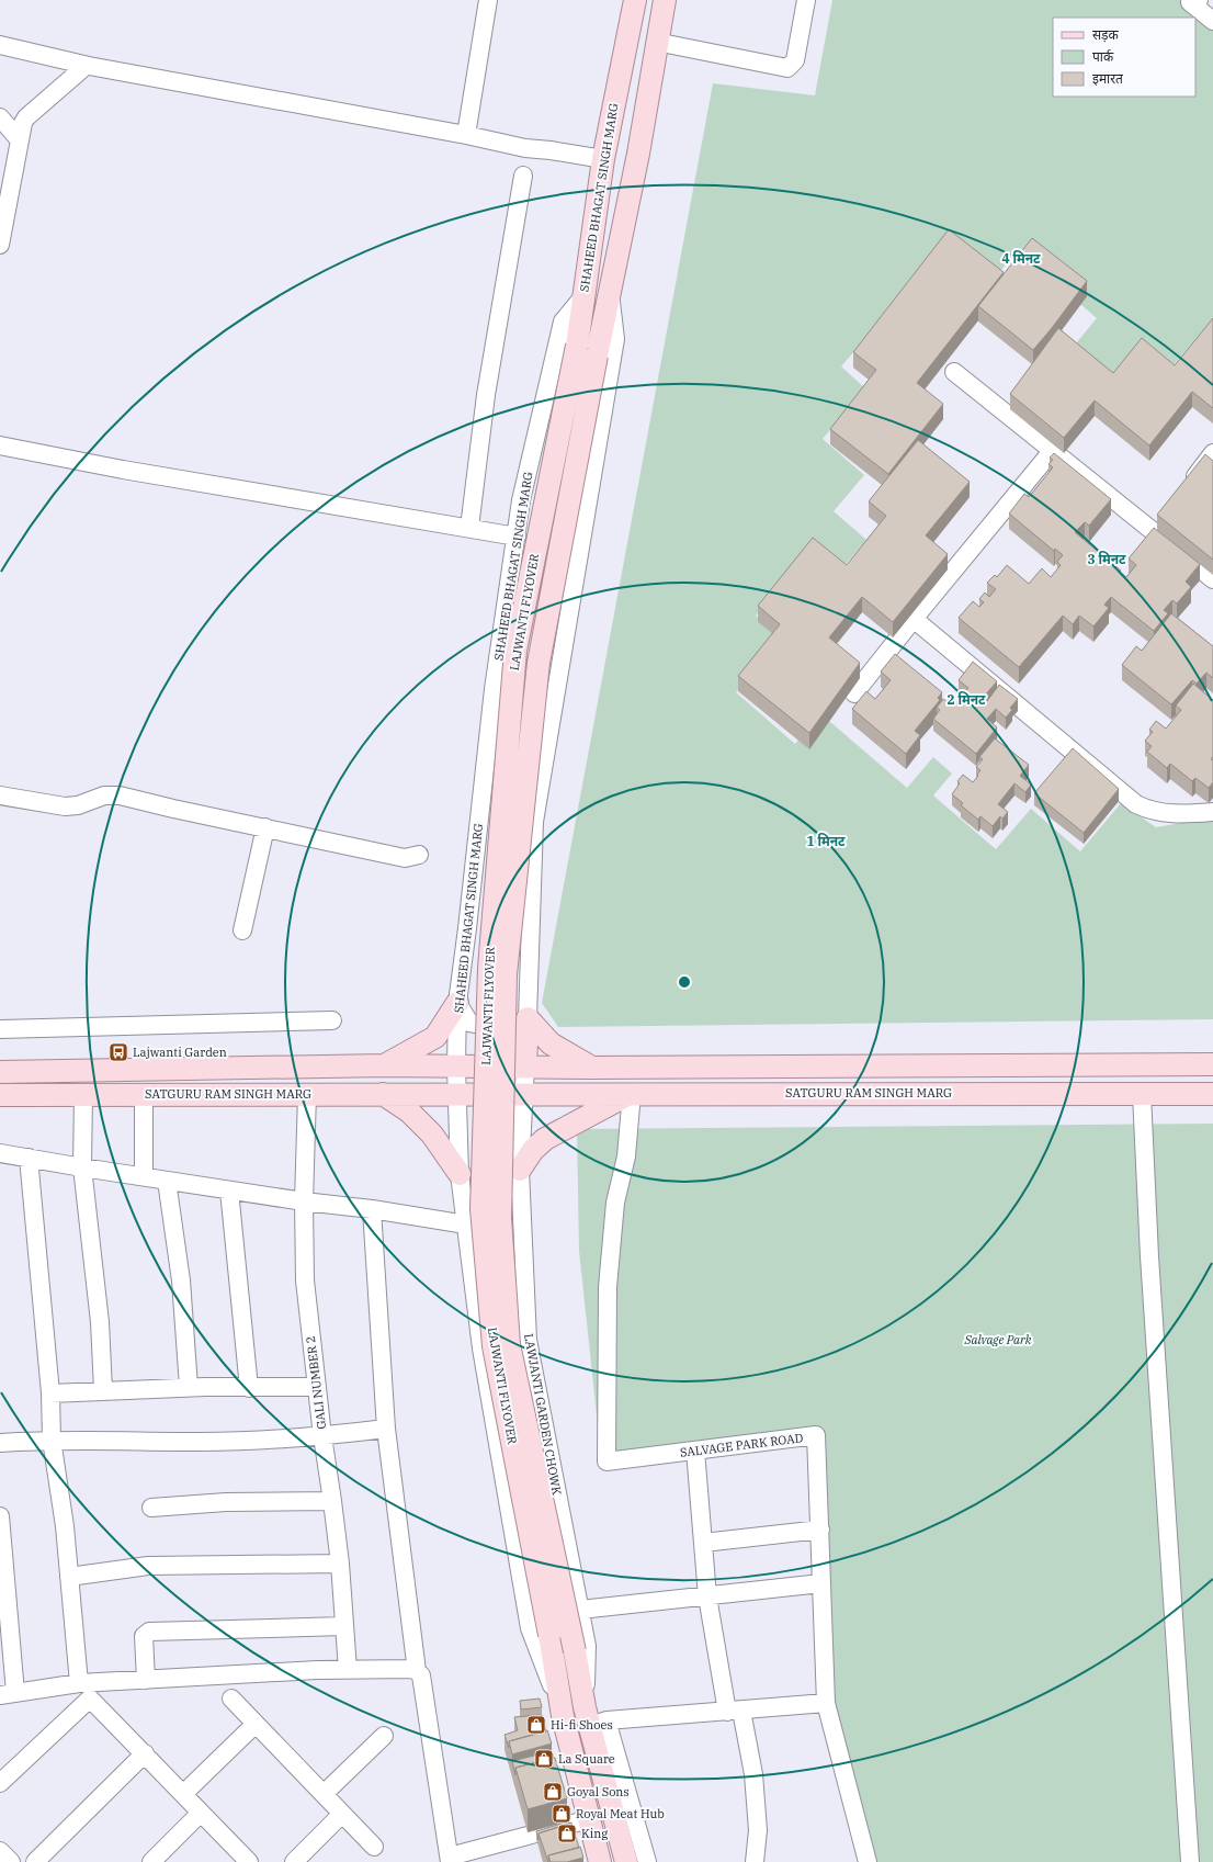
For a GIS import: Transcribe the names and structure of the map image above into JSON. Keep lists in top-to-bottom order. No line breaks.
{"streets":{"main road":["SHAHEED BHAGAT SINGH MARG","LAJWANTI FLYOVER","SATGURU RAM SINGH MARG"],"street":["GALI NUMBER 2","LAWJANTI GARDEN CHOWK","SALVAGE PARK ROAD"]},"crossings":[["SHAHEED BHAGAT SINGH MARG","LAJWANTI FLYOVER"],["SHAHEED BHAGAT SINGH MARG","SATGURU RAM SINGH MARG"],["LAJWANTI FLYOVER","LAWJANTI GARDEN CHOWK"],["SATGURU RAM SINGH MARG","GALI NUMBER 2"],["SATGURU RAM SINGH MARG","LAWJANTI GARDEN CHOWK"],["SATGURU RAM SINGH MARG","SALVAGE PARK ROAD"]],"parks":["Salvage Park"],"places":{"bus stop":["Lajwanti Garden"],"shop":["Hi-fi Shoes","La Square","Goyal Sons","Royal Meat Hub","King"]},"legend":["सड़क","पार्क","इमारत"],"rings":["4 मिनट","3 मिनट","2 मिनट","1 मिनट"]}
